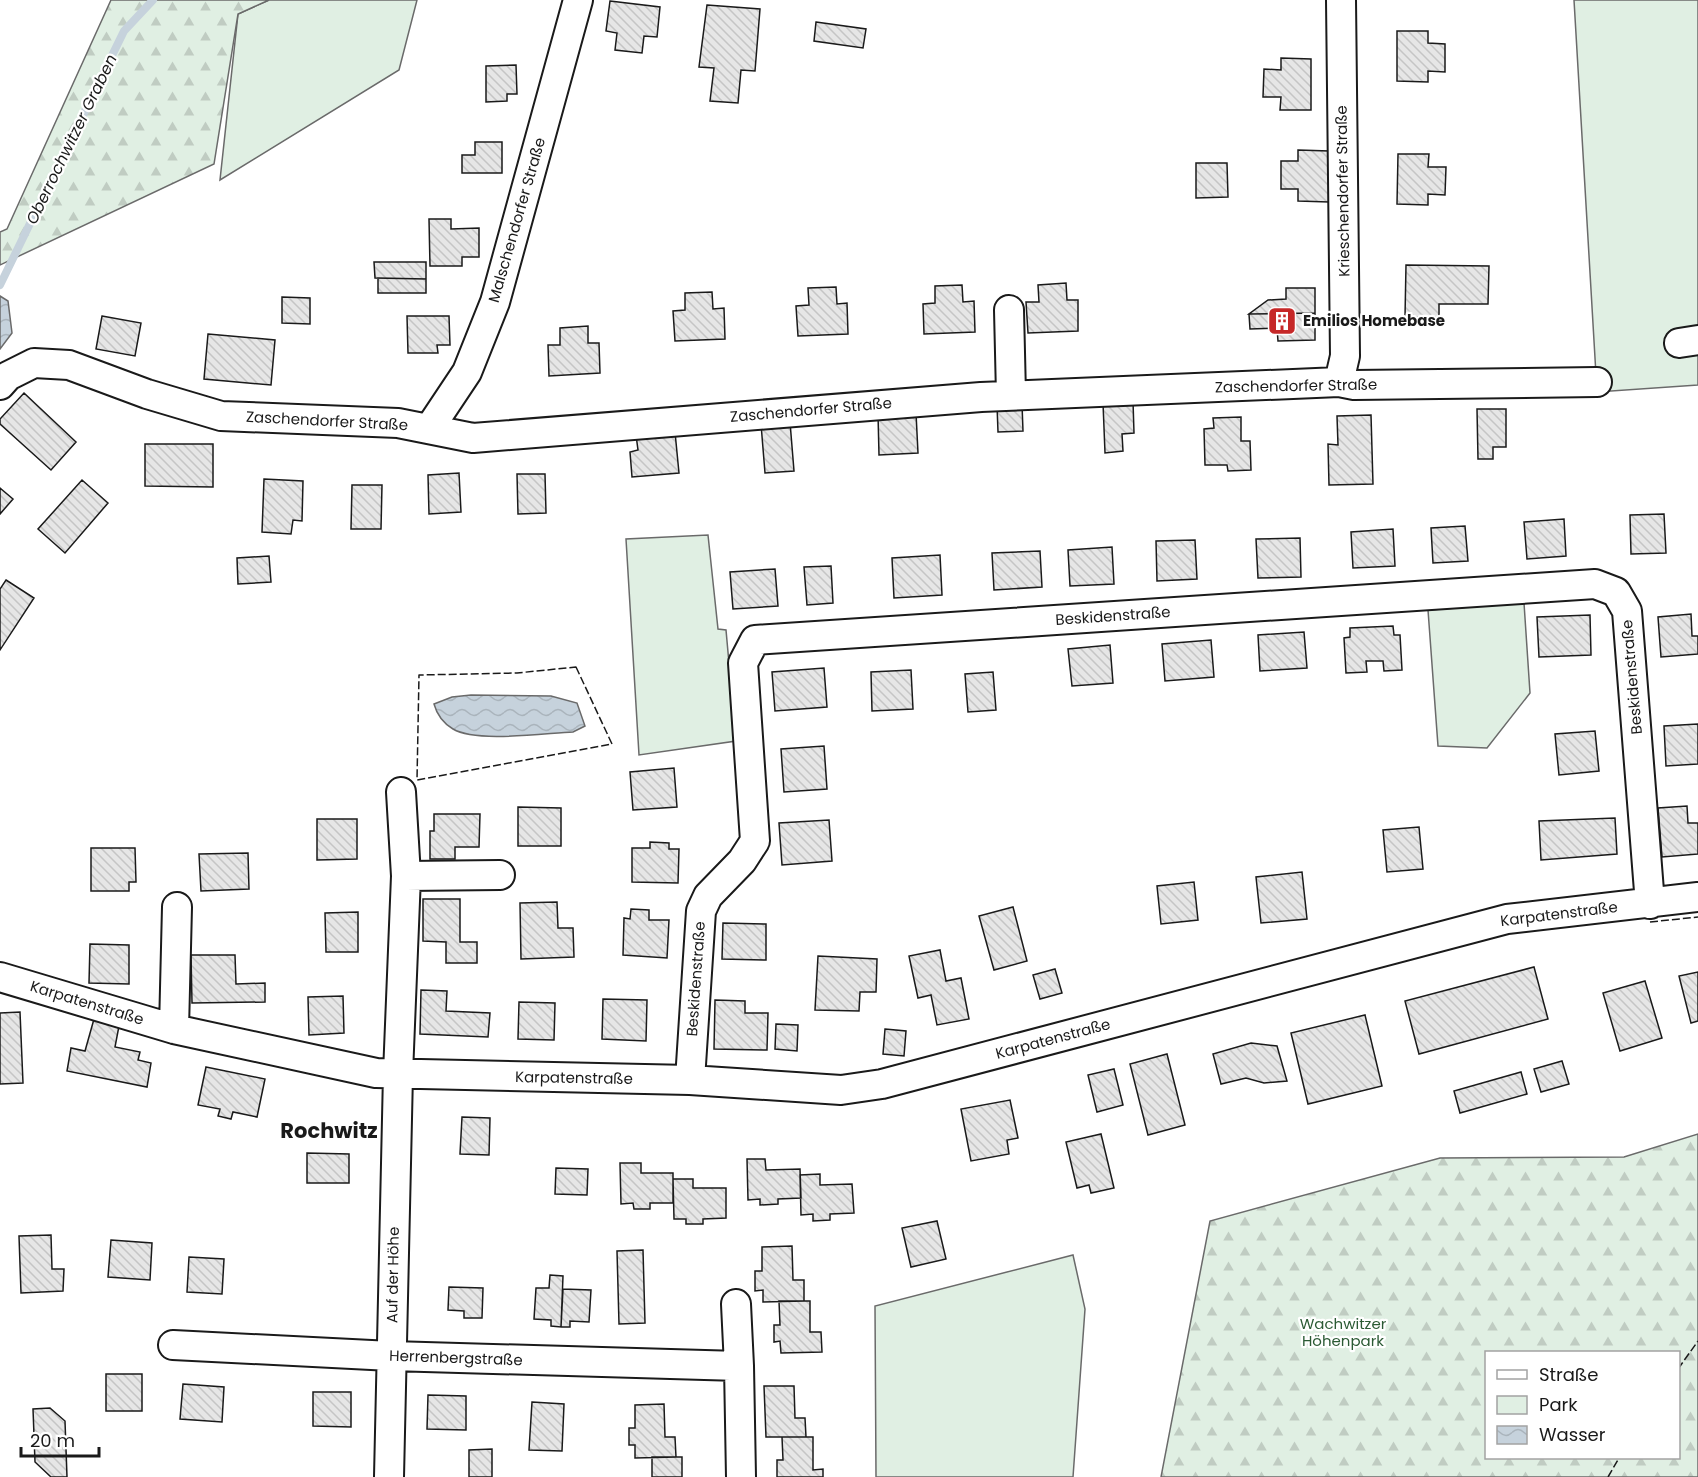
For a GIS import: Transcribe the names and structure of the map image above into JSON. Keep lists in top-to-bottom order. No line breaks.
{"streets":{"street":["Krieschendorfer Straße","Malschendorfer Straße","Zaschendorfer Straße","Beskidenstraße","Karpatenstraße","Auf der Höhe","Herrenbergstraße"]},"crossings":[["Krieschendorfer Straße","Zaschendorfer Straße"],["Malschendorfer Straße","Zaschendorfer Straße"],["Beskidenstraße","Karpatenstraße"],["Karpatenstraße","Auf der Höhe"],["Auf der Höhe","Herrenbergstraße"]],"districts":["Rochwitz"],"water":["Oberrochwitzer Graben"],"parks":["Wachwitzer Höhenpark"],"places":{"building":["Emilios Homebase"]},"legend":["Straße","Park","Wasser"],"scale_bar":"20 m"}
